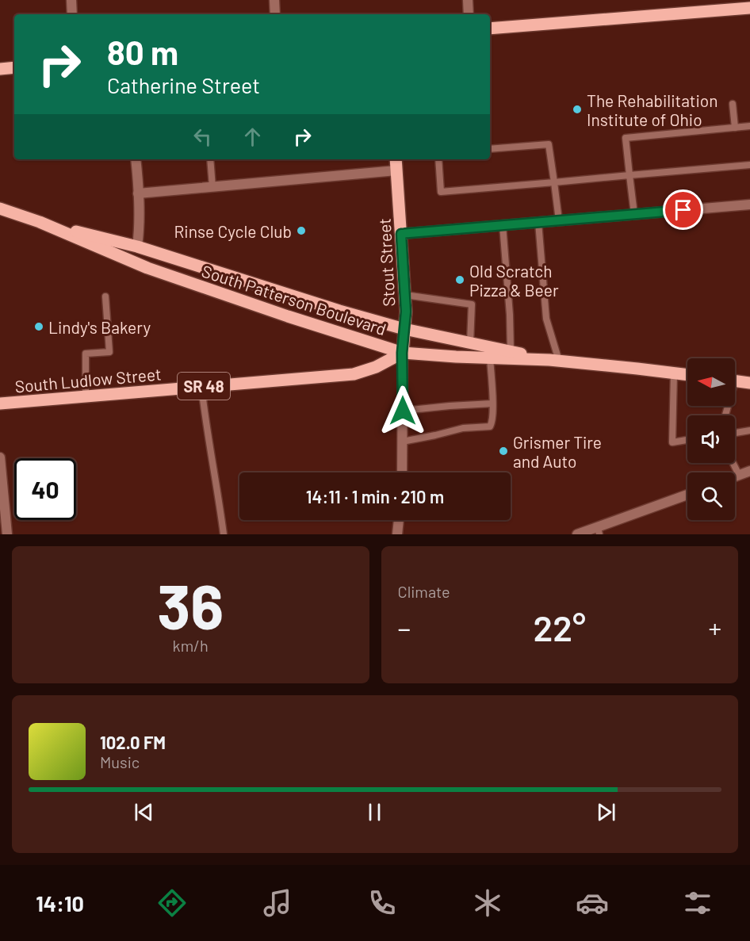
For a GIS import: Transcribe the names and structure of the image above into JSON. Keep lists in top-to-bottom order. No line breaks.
{"streets":{"main road":["Stout Street","South Patterson Boulevard","South Ludlow Street","SR 48"]},"crossings":[["Stout Street","South Patterson Boulevard"],["Stout Street","South Ludlow Street"],["South Patterson Boulevard","South Ludlow Street"]],"places":["The Rehabilitation Institute of Ohio","Rinse Cycle Club","Old Scratch Pizza & Beer","Lindy's Bakery","Grismer Tire and Auto"],"north":"left","page":{"turn":["80 m","Catherine Street"],"limit":"40","trip":"14:11 · 1 min · 210 m","tile":[["36","km/h"],"Climate"],"heat":["−","22°","+"],"song":["102.0 FM","Music"],"tabs":"14:10"}}
